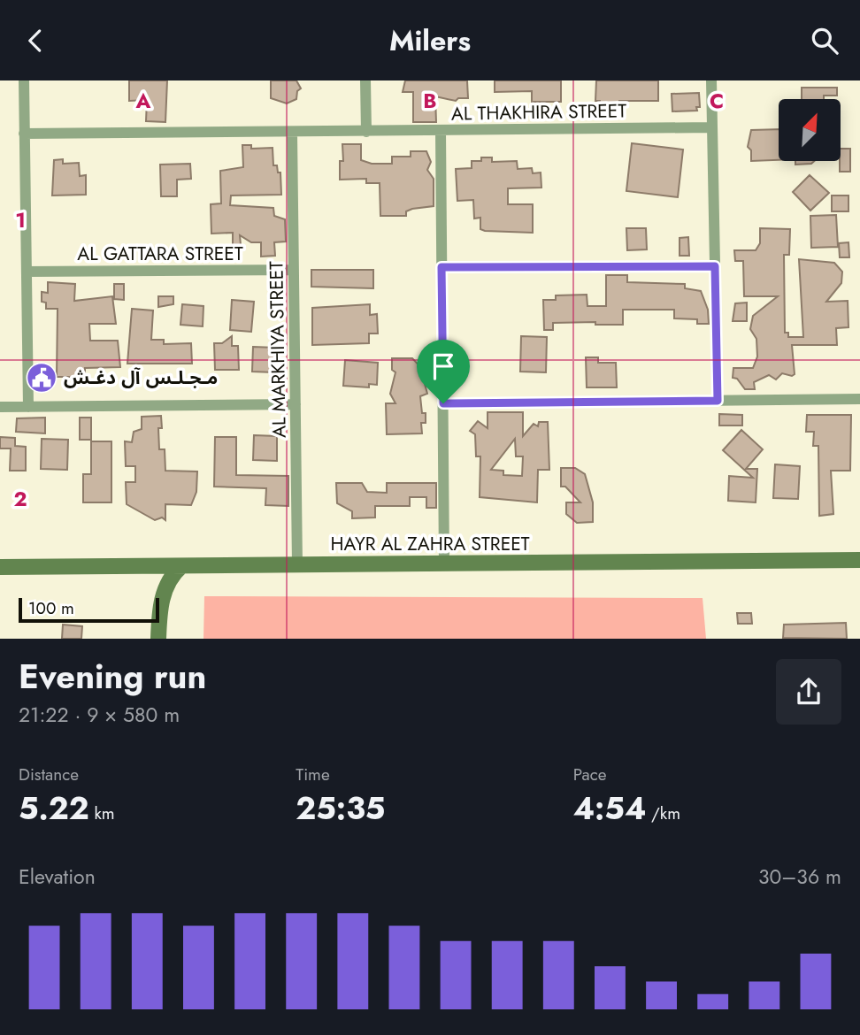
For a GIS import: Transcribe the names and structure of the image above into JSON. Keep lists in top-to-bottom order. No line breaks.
{"streets":{"street":["AL THAKHIRA STREET","AL GATTARA STREET","AL MARKHIYA STREET","HAYR AL ZAHRA STREET"]},"crossings":[["AL THAKHIRA STREET","AL MARKHIYA STREET"],["AL GATTARA STREET","AL MARKHIYA STREET"],["AL MARKHIYA STREET","HAYR AL ZAHRA STREET"]],"places":{"public building":["مـجـلـس آل دغـش"]},"scale_bar":"100 m","north":"top right","page":{"header":"Milers","scale":"100 m","heading":["Evening run","21:22 · 9 × 580 m"],"stats":[["Distance","5.22 km"],["Time","25:35"],["Pace","4:54 /km"]],"chart":["Elevation","30–36 m"]},"grid":{"columns":["A","B","C"],"rows":["1","2"]}}
